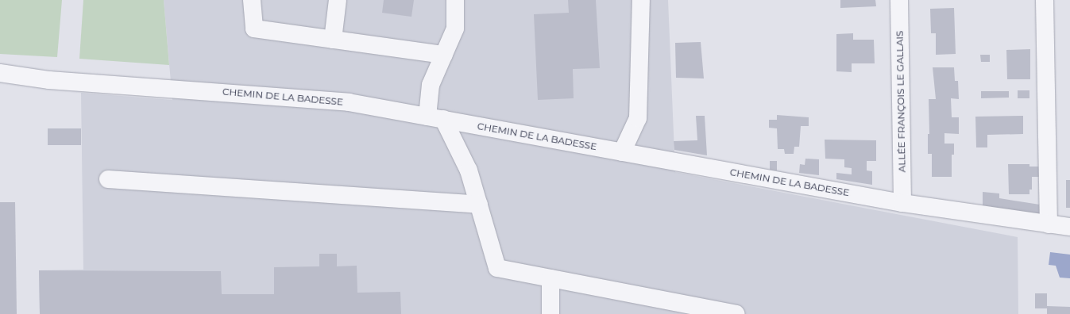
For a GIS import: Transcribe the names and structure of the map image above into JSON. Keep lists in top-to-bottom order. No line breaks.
{"streets":{"street":["CHEMIN DE LA BADESSE","ALLÉE FRANÇOIS LE GALLAIS"]},"crossings":[["CHEMIN DE LA BADESSE","ALLÉE FRANÇOIS LE GALLAIS"]]}
